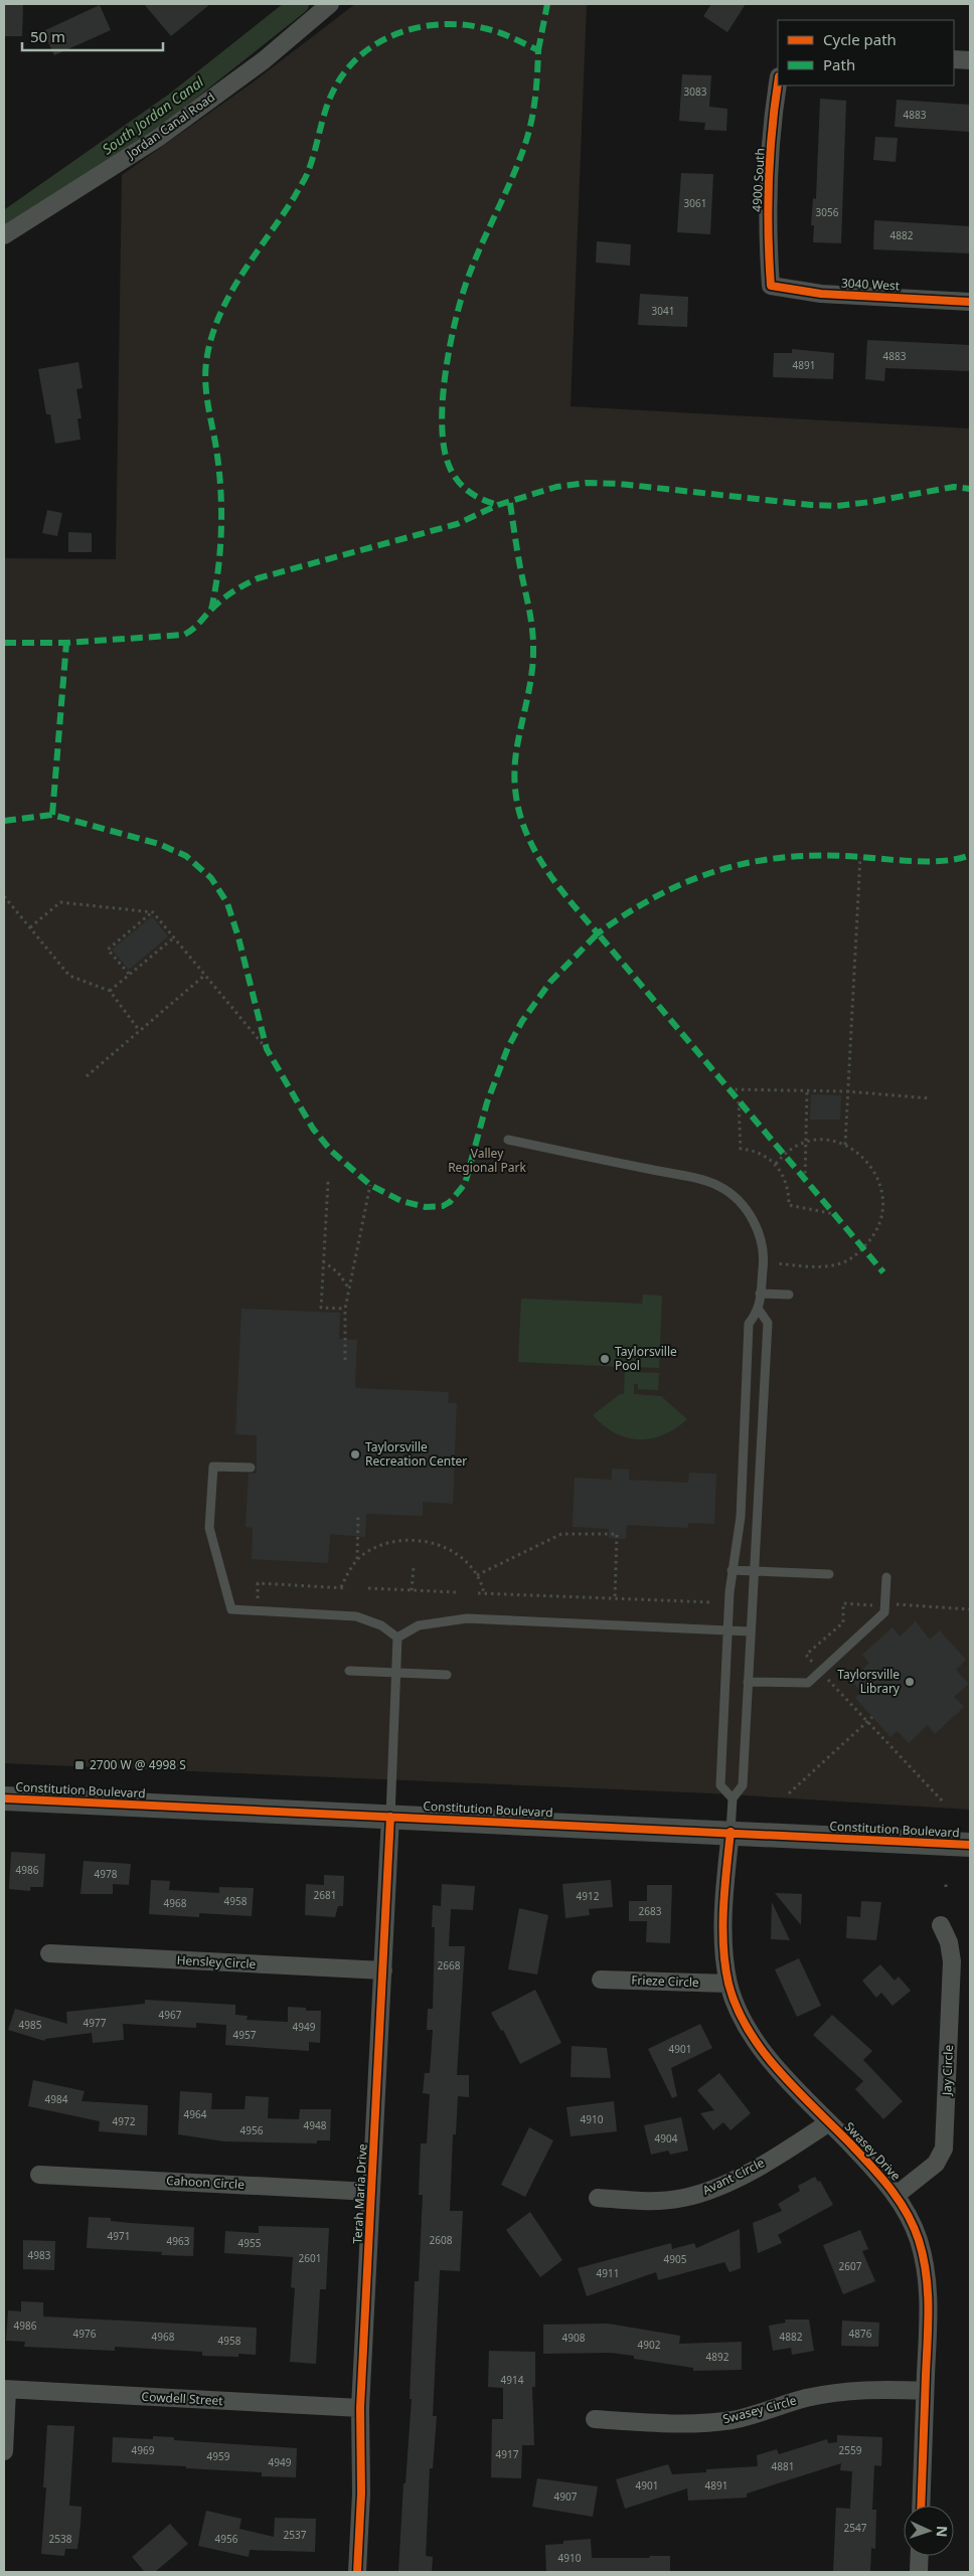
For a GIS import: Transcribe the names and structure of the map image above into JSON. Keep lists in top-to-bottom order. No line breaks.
{"streets":{"main road":["Constitution Boulevard"],"street":["Jordan Canal Road","4900 South","3040 West","Hensley Circle","Frieze Circle","Jay Circle","Swasey Drive","Avant Circle","Cahoon Circle","Terah Maria Drive","Cowdell Street","Swasey Circle"]},"crossings":[["4900 South","3040 West"],["Constitution Boulevard","Swasey Drive"],["Constitution Boulevard","Terah Maria Drive"],["Hensley Circle","Terah Maria Drive"],["Frieze Circle","Swasey Drive"],["Jay Circle","Swasey Drive"],["Swasey Drive","Avant Circle"],["Swasey Drive","Swasey Circle"],["Cahoon Circle","Terah Maria Drive"],["Terah Maria Drive","Cowdell Street"]],"water":["South Jordan Canal"],"parks":["Valley Regional Park"],"places":{"other":["Taylorsville Pool","Taylorsville Recreation Center","Taylorsville Library"],"transit":["2700 W @ 4998 S"]},"house_numbers":["3083","4883","3061","3056","4882","3041","4883","4891","4986","4978","2681","4912","4958","4968","2683","2668","4967","4977","4985","4949","4957","4901","4984","4964","4910","4972","4948","4956","4904","4971","2608","4963","4955","4983","2601","4905","2607","4911","4986","4976","4876","4968","4882","4908","4958","4902","4892","4914","4969","2559","4917","4959","4949","4881","4901","4891","4907","2547","2537","2538","4956","4910"],"legend":["Cycle path","Path"],"scale_bar":"50 m","north":"right"}
